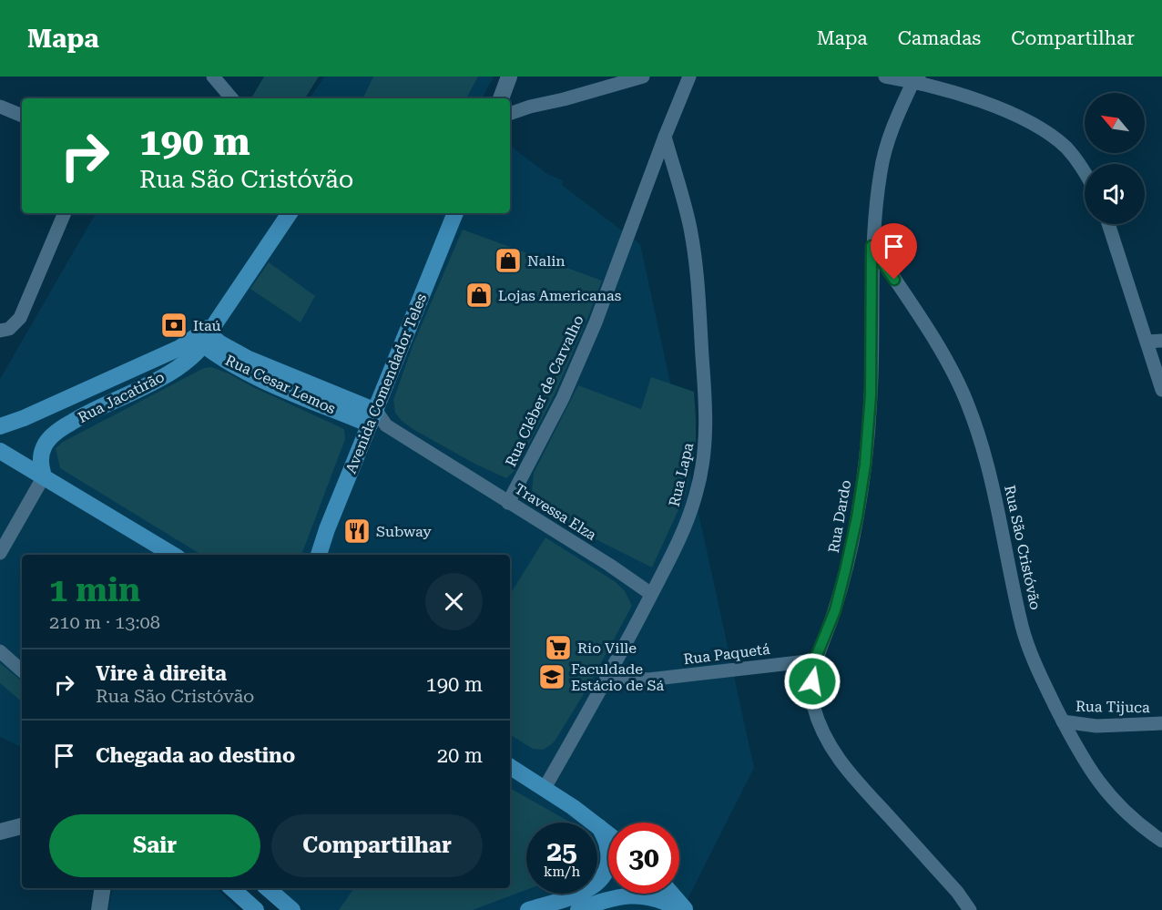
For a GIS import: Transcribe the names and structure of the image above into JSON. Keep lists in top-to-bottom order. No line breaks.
{"streets":{"main road":["Avenida Comendador Teles","Rua Cesar Lemos","Rua Jacatirão"],"street":["Rua Cléber de Carvalho","Rua Lapa","Travessa Elza","Rua Dardo","Rua São Cristóvão","Rua Paquetá","Rua Tijuca"]},"crossings":[["Avenida Comendador Teles","Rua Cesar Lemos"],["Avenida Comendador Teles","Travessa Elza"],["Rua Cesar Lemos","Rua Jacatirão"],["Rua Cesar Lemos","Travessa Elza"],["Rua Cléber de Carvalho","Rua Lapa"],["Rua Cléber de Carvalho","Travessa Elza"],["Rua Lapa","Travessa Elza"],["Rua Lapa","Rua Paquetá"],["Rua Dardo","Rua São Cristóvão"],["Rua Dardo","Rua Paquetá"],["Rua São Cristóvão","Rua Tijuca"]],"places":{"shop":["Nalin","Lojas Americanas"],"bank":["Itaú"],"restaurant":["Subway"],"supermarket":["Rio Ville"],"school or university":["Faculdade Estácio de Sá"]},"north":"top left","page":{"header":"Mapa","nav":["Mapa","Camadas","Compartilhar"],"turn":["190 m","Rua São Cristóvão"],"heading":["1 min","210 m · 13:08"],"list":[{"name":"Vire à direita","note":"Rua São Cristóvão","value":"190 m"},{"name":"Chegada ao destino","value":"20 m"}],"buttons":["Sair","Compartilhar"],"speed":"25 km/h","limit":"30"}}
